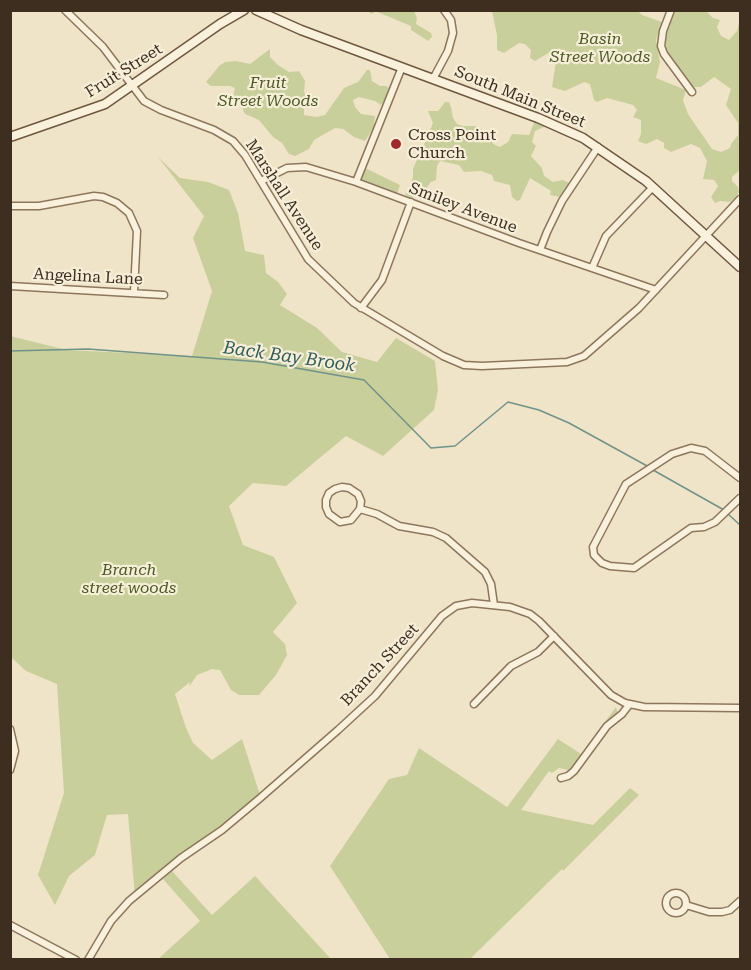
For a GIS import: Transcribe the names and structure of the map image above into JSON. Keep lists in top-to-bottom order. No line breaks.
{"streets":{"main road":["Fruit Street","South Main Street"],"street":["Marshall Avenue","Smiley Avenue","Angelina Lane","Branch Street"]},"crossings":[["Fruit Street","Marshall Avenue"],["South Main Street","Marshall Avenue"],["Marshall Avenue","Smiley Avenue"]],"water":["Back Bay Brook"],"parks":["Basin Street Woods","Fruit Street Woods","Branch street woods"],"places":["Cross Point Church"]}
